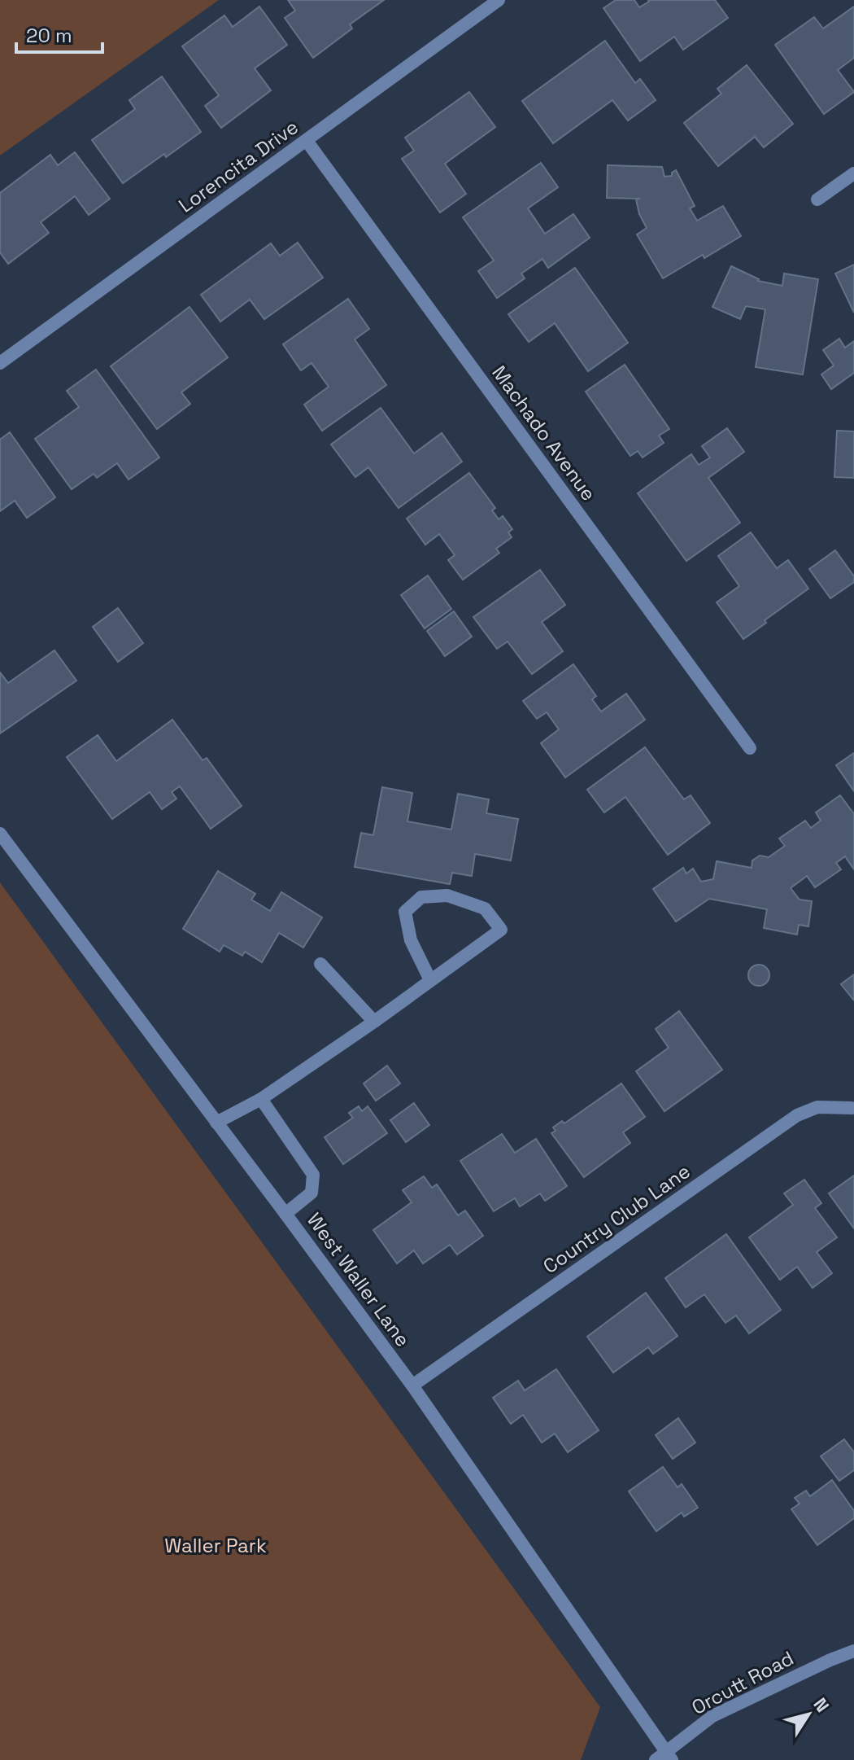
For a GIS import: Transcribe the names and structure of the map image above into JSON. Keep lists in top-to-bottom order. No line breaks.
{"streets":{"street":["Lorencita Drive","Machado Avenue","Country Club Lane","West Waller Lane","Orcutt Road"]},"crossings":[["Lorencita Drive","Machado Avenue"],["Country Club Lane","West Waller Lane"],["West Waller Lane","Orcutt Road"]],"parks":["Waller Park"],"scale_bar":"20 m","north":"top right"}
